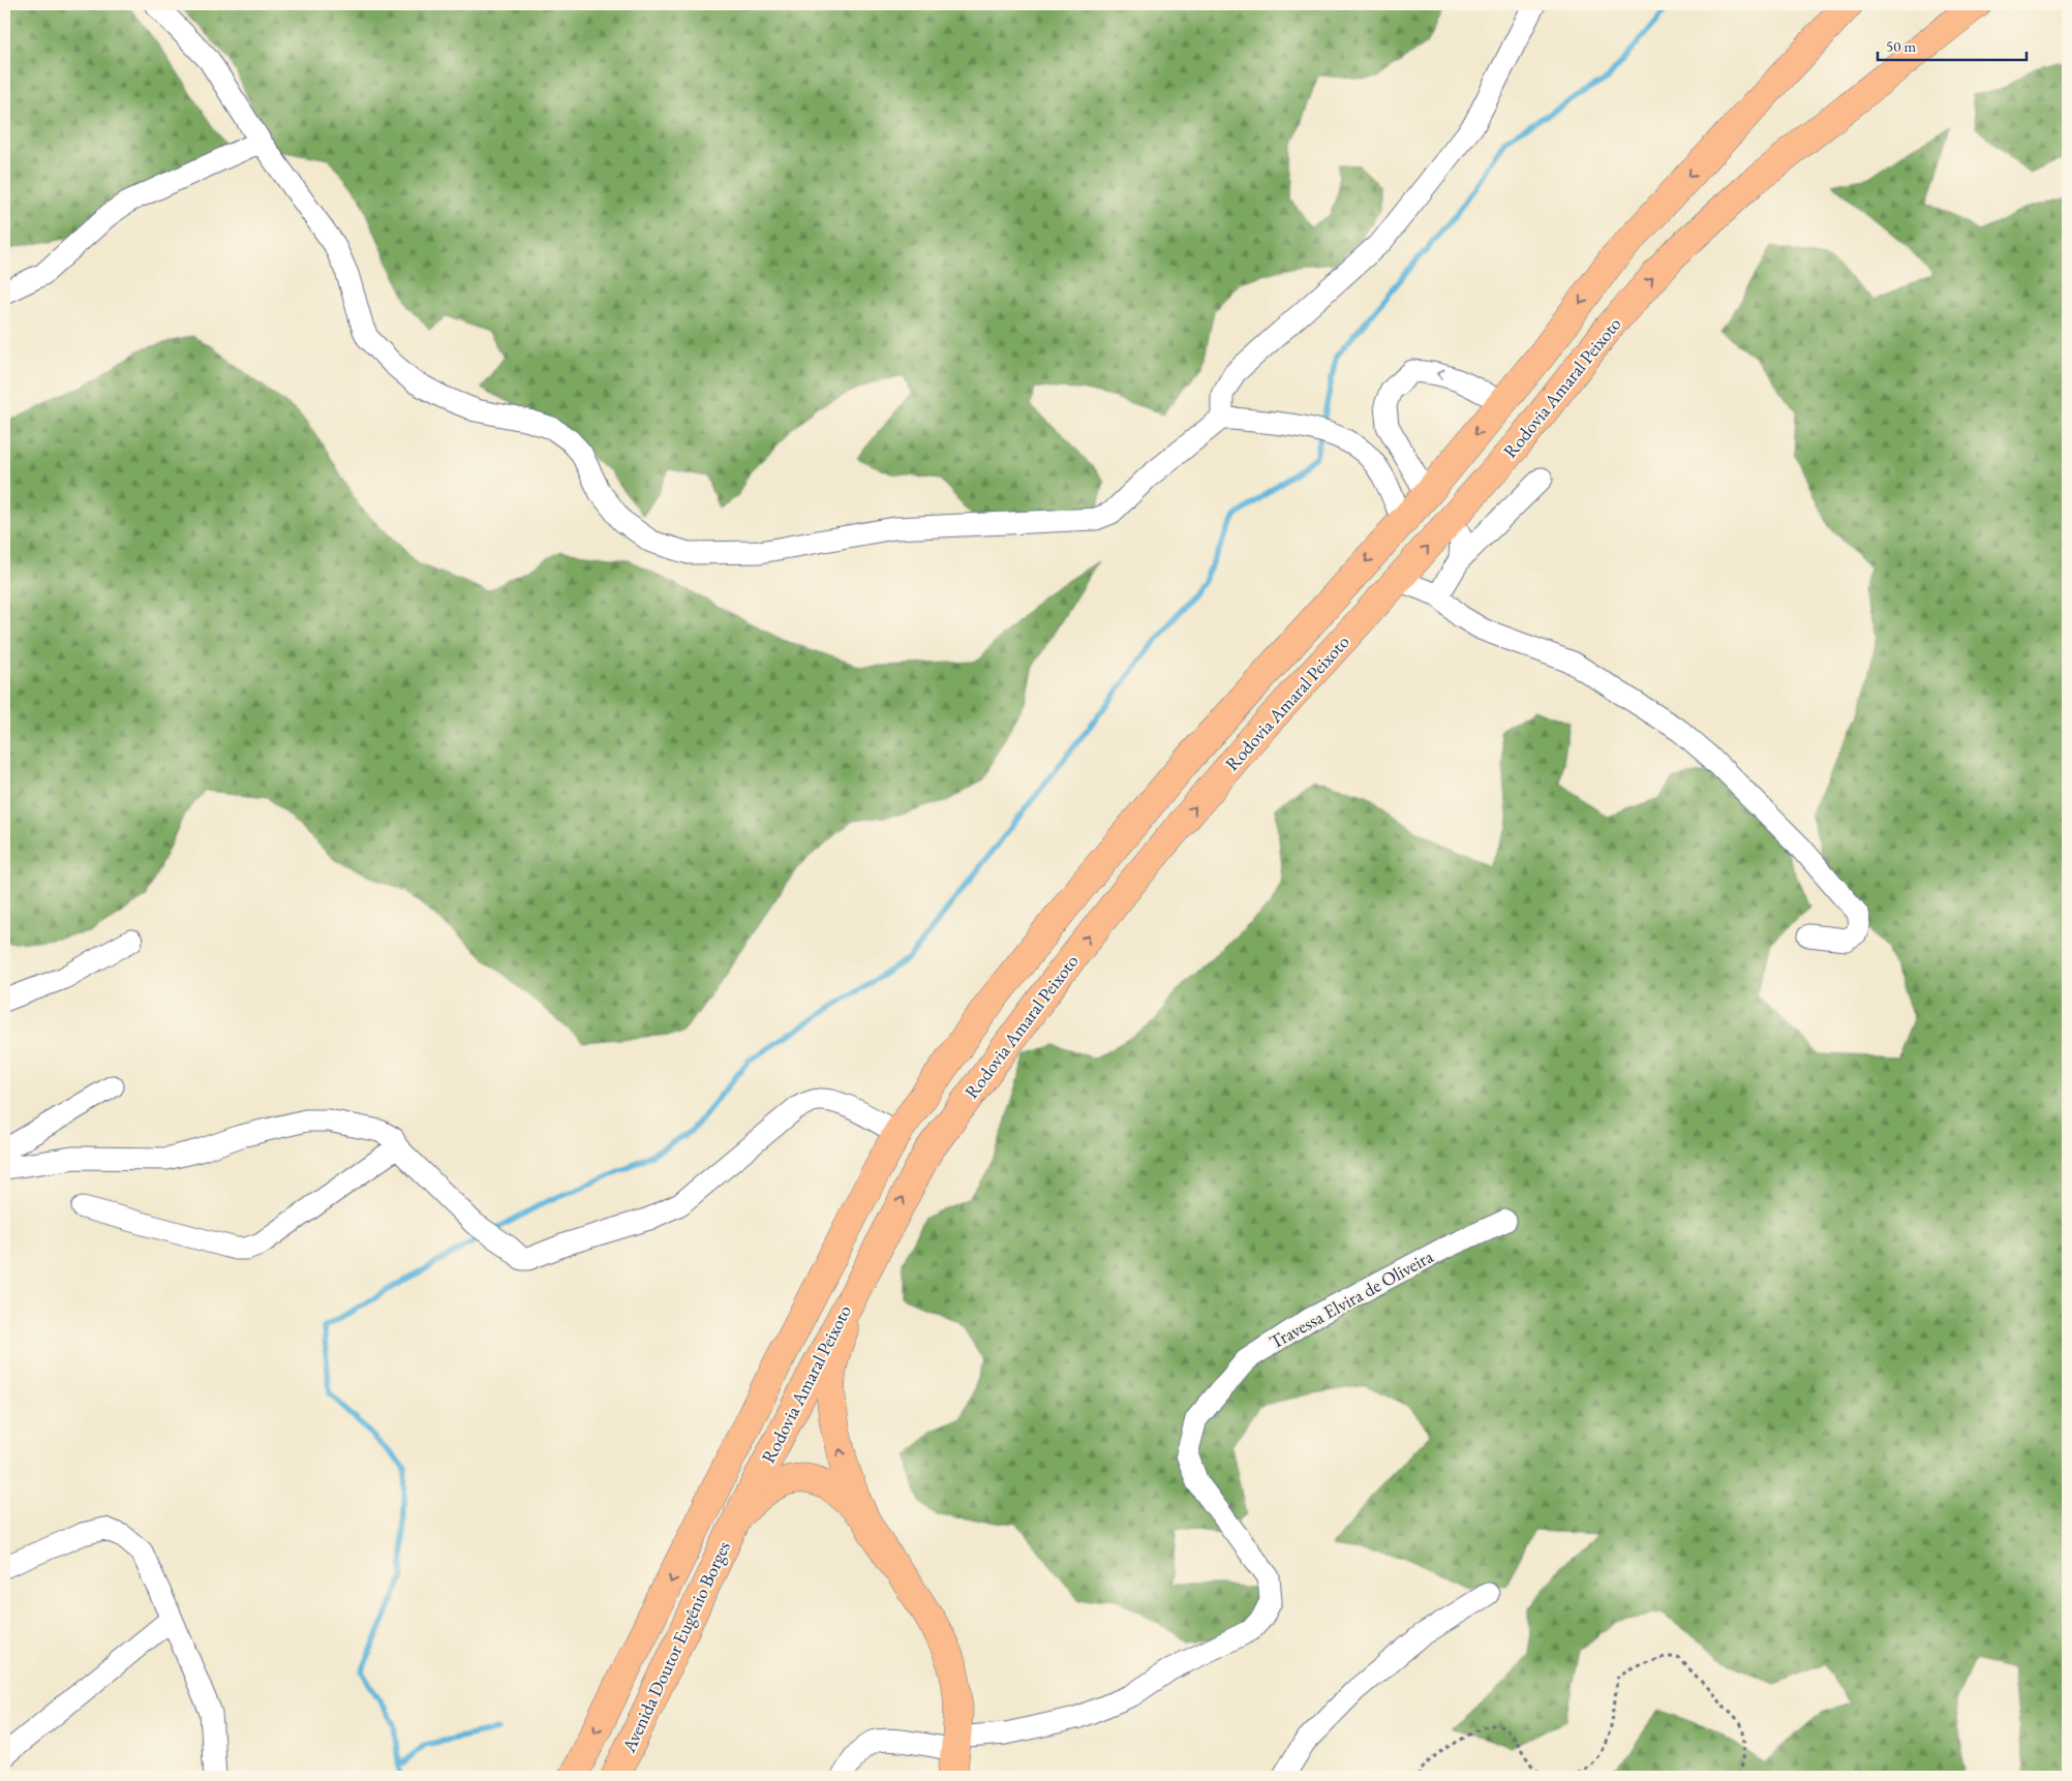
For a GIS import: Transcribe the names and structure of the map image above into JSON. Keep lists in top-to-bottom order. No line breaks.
{"streets":{"main road":["Rodovia Amaral Peixoto","Avenida Doutor Eugênio Borges"],"street":["Travessa Elvira de Oliveira"]},"crossings":[["Rodovia Amaral Peixoto","Avenida Doutor Eugênio Borges"]],"scale_bar":"50 m"}
